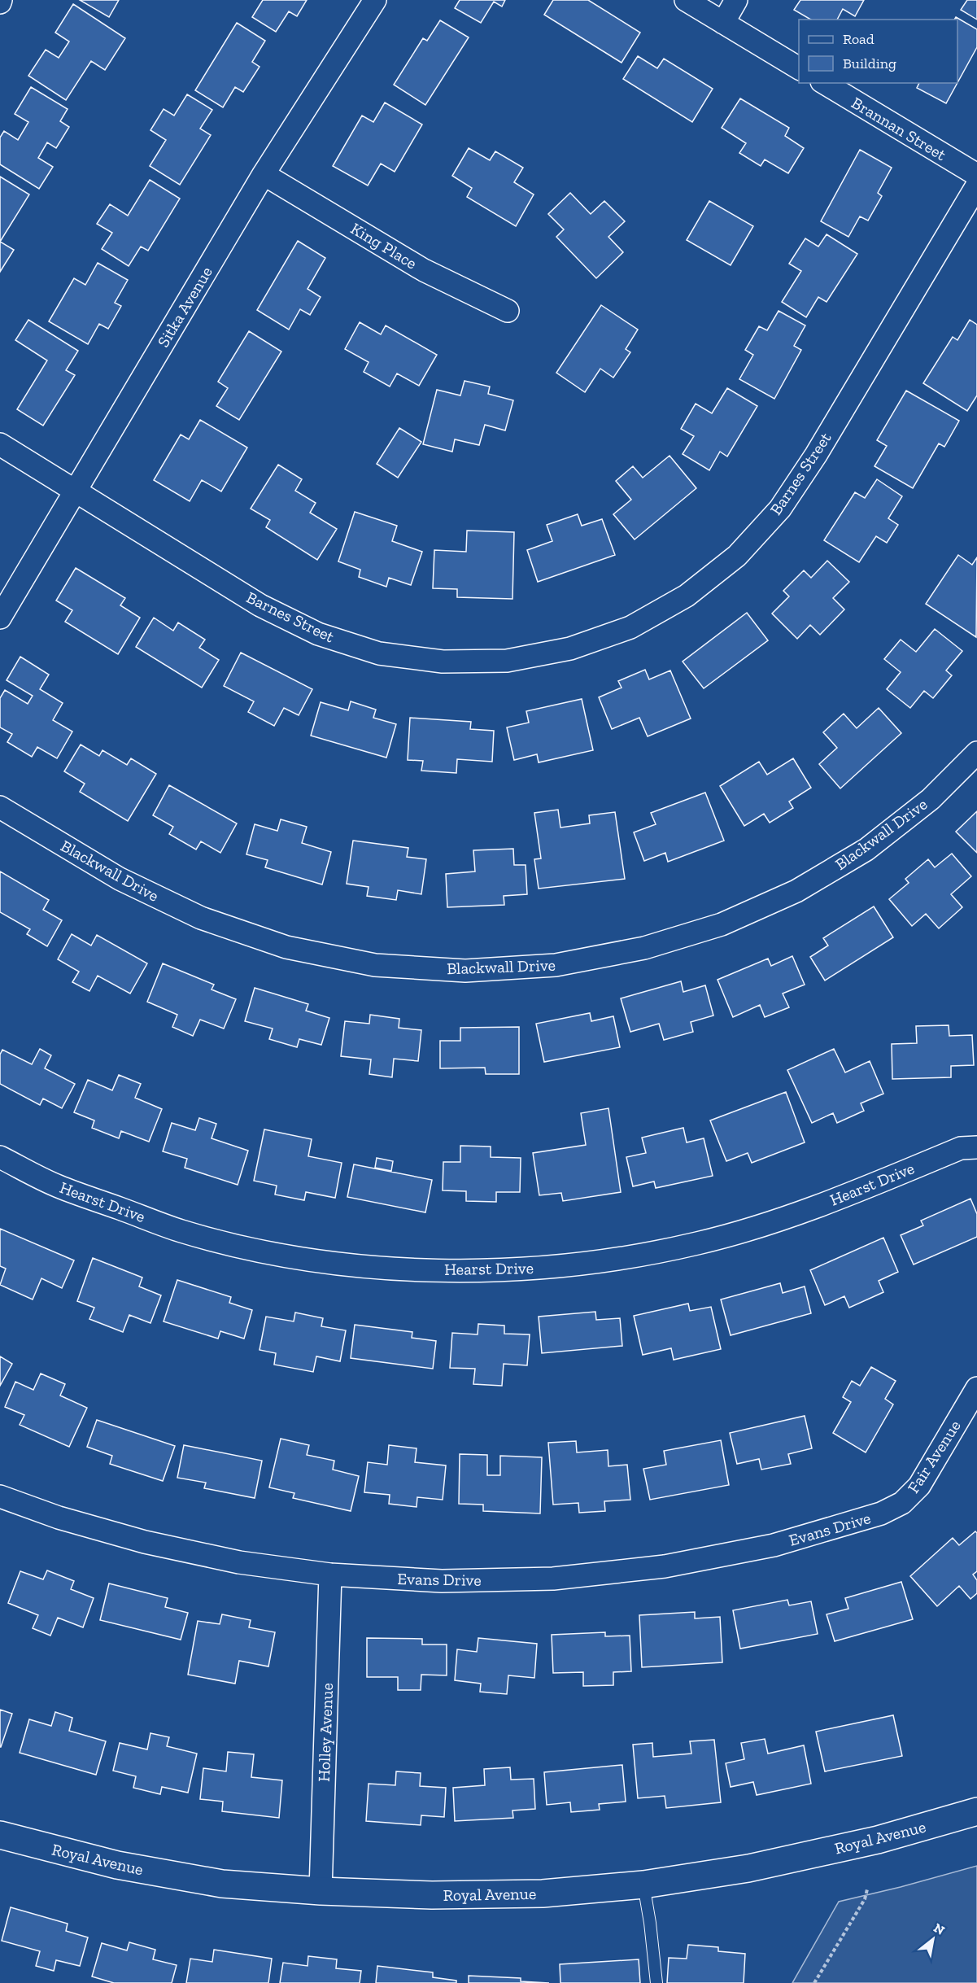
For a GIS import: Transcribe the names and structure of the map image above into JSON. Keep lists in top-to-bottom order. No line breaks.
{"streets":{"main road":["Royal Avenue"],"street":["Brannan Street","King Place","Sitka Avenue","Barnes Street","Blackwall Drive","Hearst Drive","Fair Avenue","Evans Drive","Holley Avenue"]},"crossings":[["King Place","Sitka Avenue"],["Sitka Avenue","Barnes Street"],["Fair Avenue","Evans Drive"],["Evans Drive","Holley Avenue"],["Holley Avenue","Royal Avenue"]],"legend":["Road","Building"],"north":"top right"}
